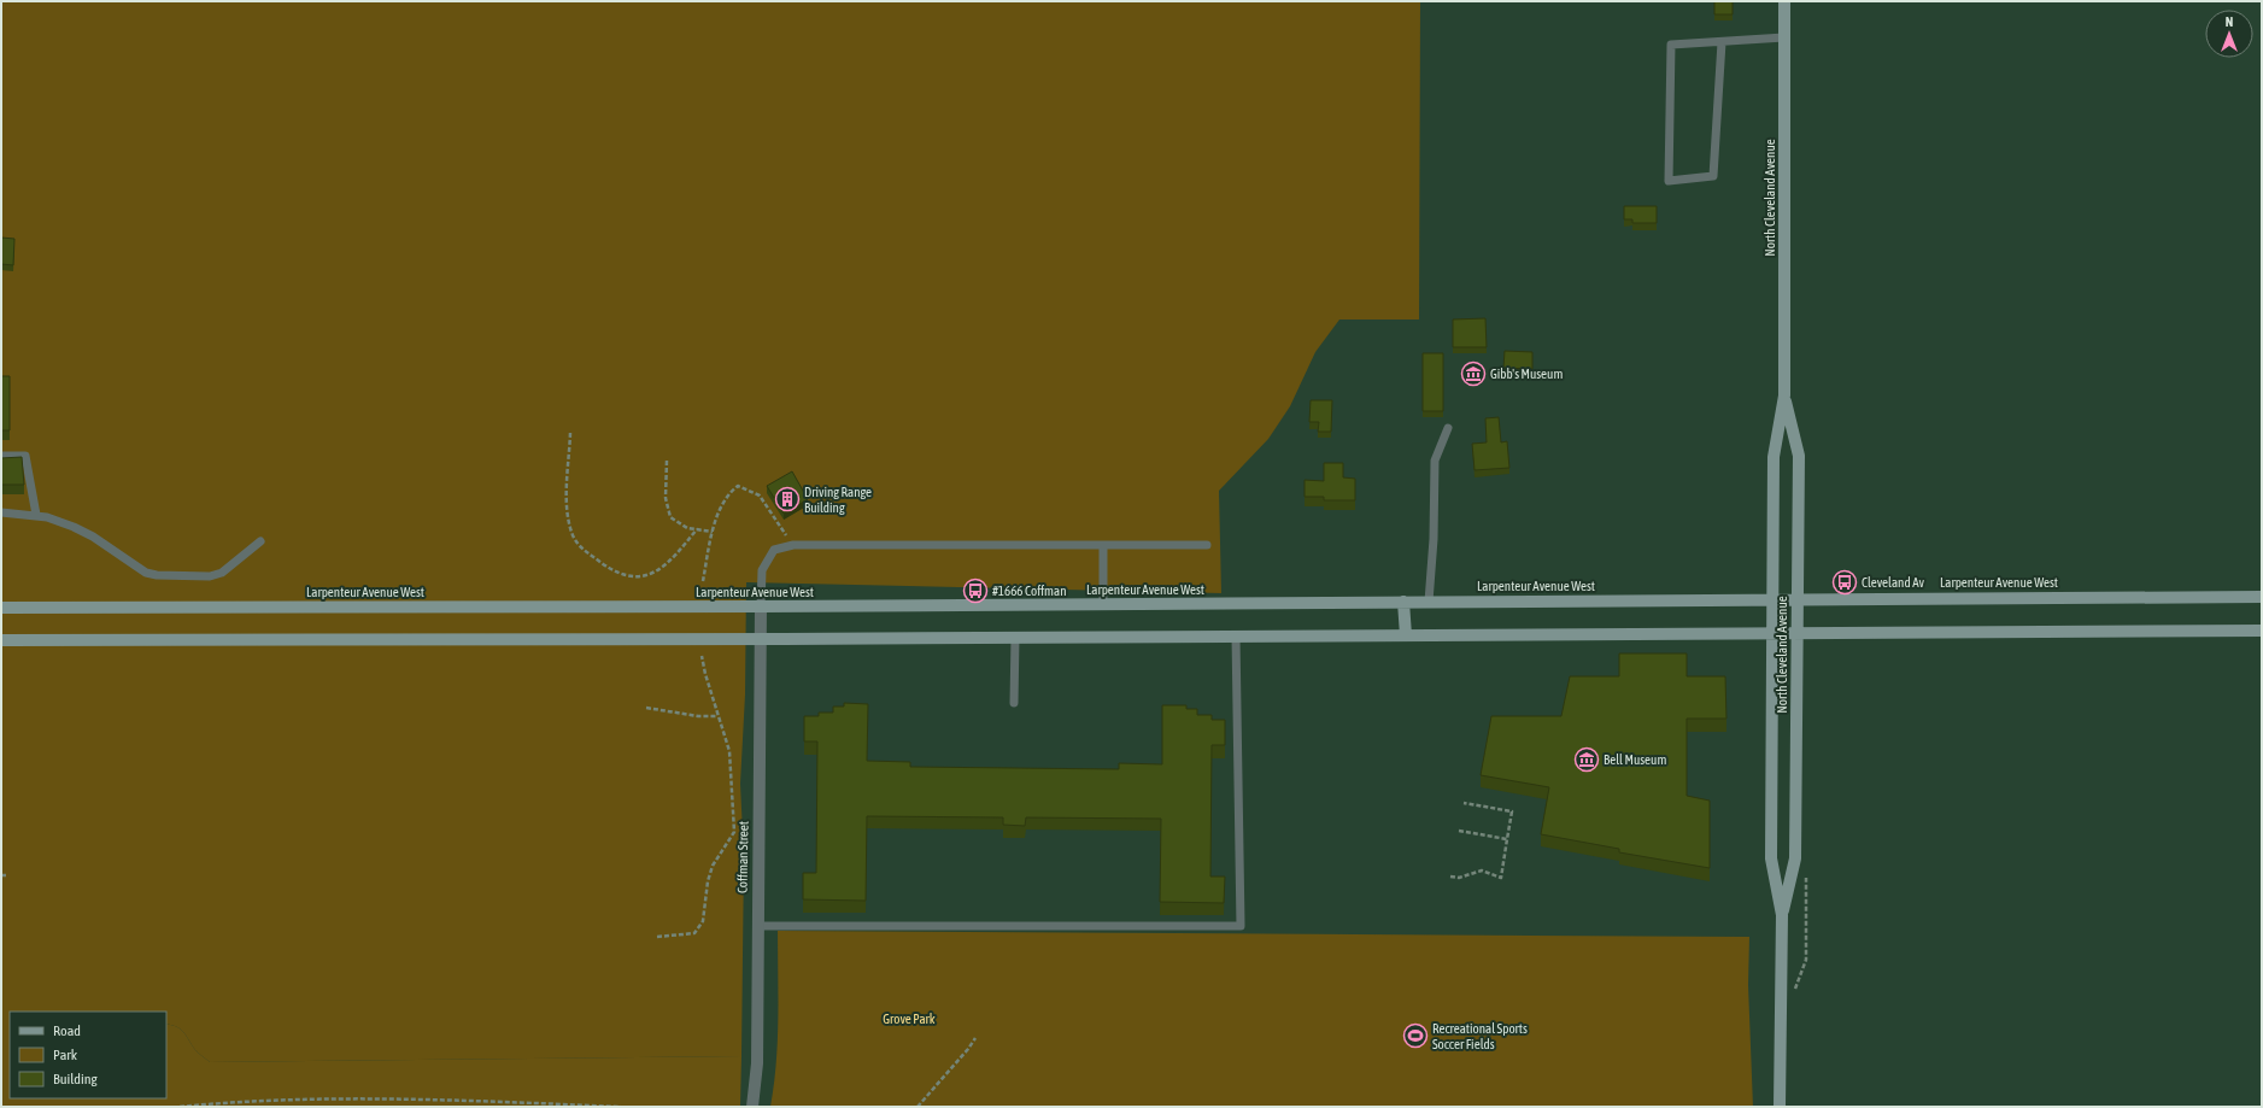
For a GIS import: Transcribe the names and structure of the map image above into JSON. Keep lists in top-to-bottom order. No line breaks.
{"streets":{"main road":["North Cleveland Avenue","Larpenteur Avenue West"],"street":["Coffman Street"]},"crossings":[["North Cleveland Avenue","Larpenteur Avenue West"],["Larpenteur Avenue West","Coffman Street"]],"parks":["Grove Park"],"places":{"museum":["Gibb's Museum","Bell Museum"],"building":["Driving Range Building"],"bus stop":["Cleveland Av","#1666 Coffman"],"sports":["Recreational Sports Soccer Fields"]},"legend":["Road","Park","Building"],"north":"top"}
